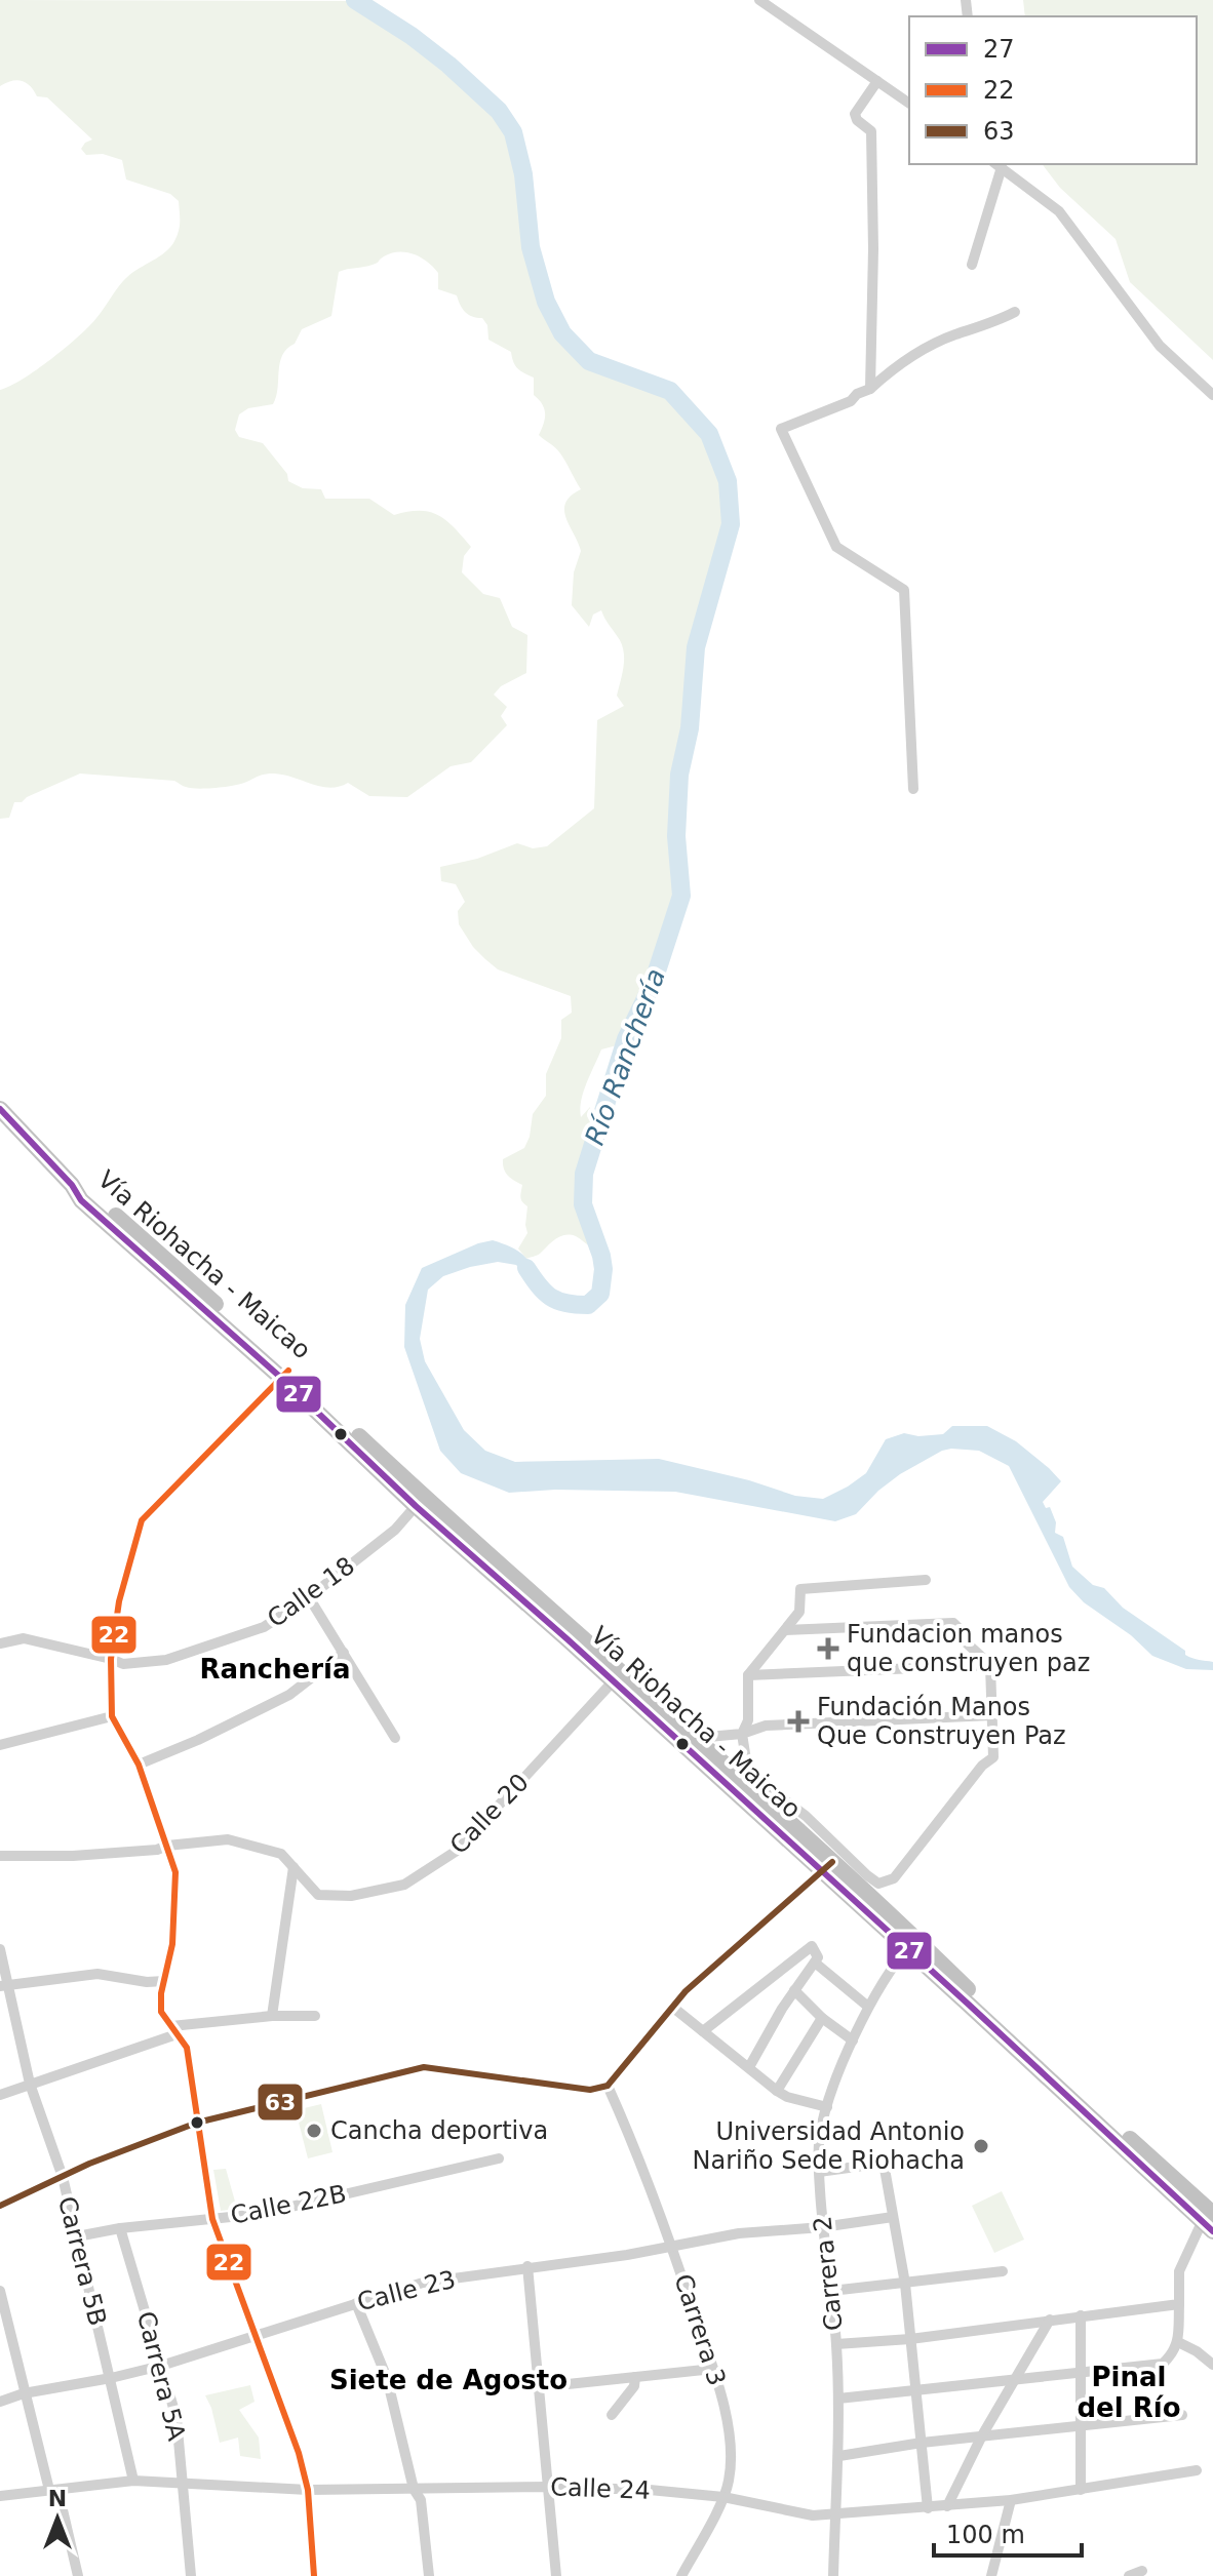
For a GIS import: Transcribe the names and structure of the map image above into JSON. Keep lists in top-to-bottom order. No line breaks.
{"streets":{"highway":["Vía Riohacha - Maicao"],"street":["Calle 18","Calle 20","Calle 22B","Carrera 5B","Carrera 2","Calle 23","Carrera 3","Carrera 5A","Calle 24"]},"crossings":[["Vía Riohacha - Maicao","Calle 18"],["Vía Riohacha - Maicao","Calle 20"],["Vía Riohacha - Maicao","Carrera 2"],["Calle 22B","Carrera 5B"],["Calle 22B","Carrera 5A"],["Carrera 5B","Calle 23"],["Carrera 5B","Calle 24"],["Carrera 2","Calle 23"],["Carrera 2","Calle 24"],["Calle 23","Carrera 3"],["Calle 23","Carrera 5A"],["Carrera 3","Calle 24"],["Carrera 5A","Calle 24"]],"districts":["Ranchería","Pinal del Río","Siete de Agosto"],"water":["Río Ranchería"],"places":{"health":["Fundacion manos que construyen paz","Fundación Manos Que Construyen Paz"],"other":["Cancha deportiva","Universidad Antonio Nariño Sede Riohacha"]},"lines":["transit line 27","transit line 22","transit line 63"],"legend":["27","22","63"],"scale_bar":"100 m","north":"top"}
